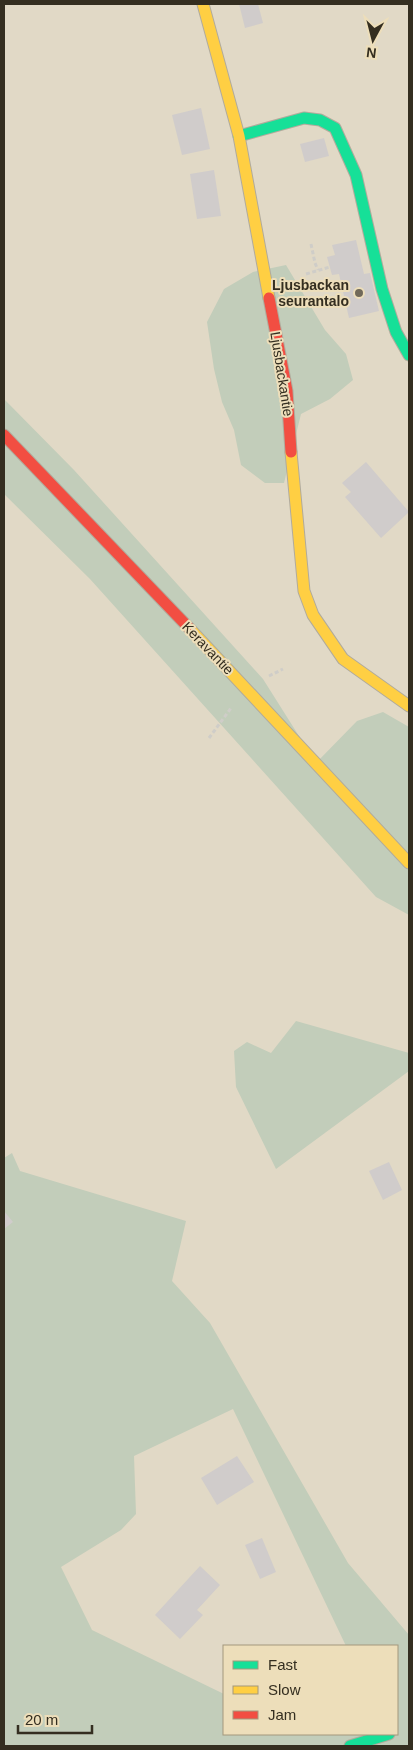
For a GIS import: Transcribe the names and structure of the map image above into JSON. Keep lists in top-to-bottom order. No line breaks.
{"streets":{"street":["Ljusbackantie","Keravantie"]},"places":["Ljusbackan seurantalo"],"legend":["Fast","Slow","Jam"],"scale_bar":"20 m","north":"bottom"}
